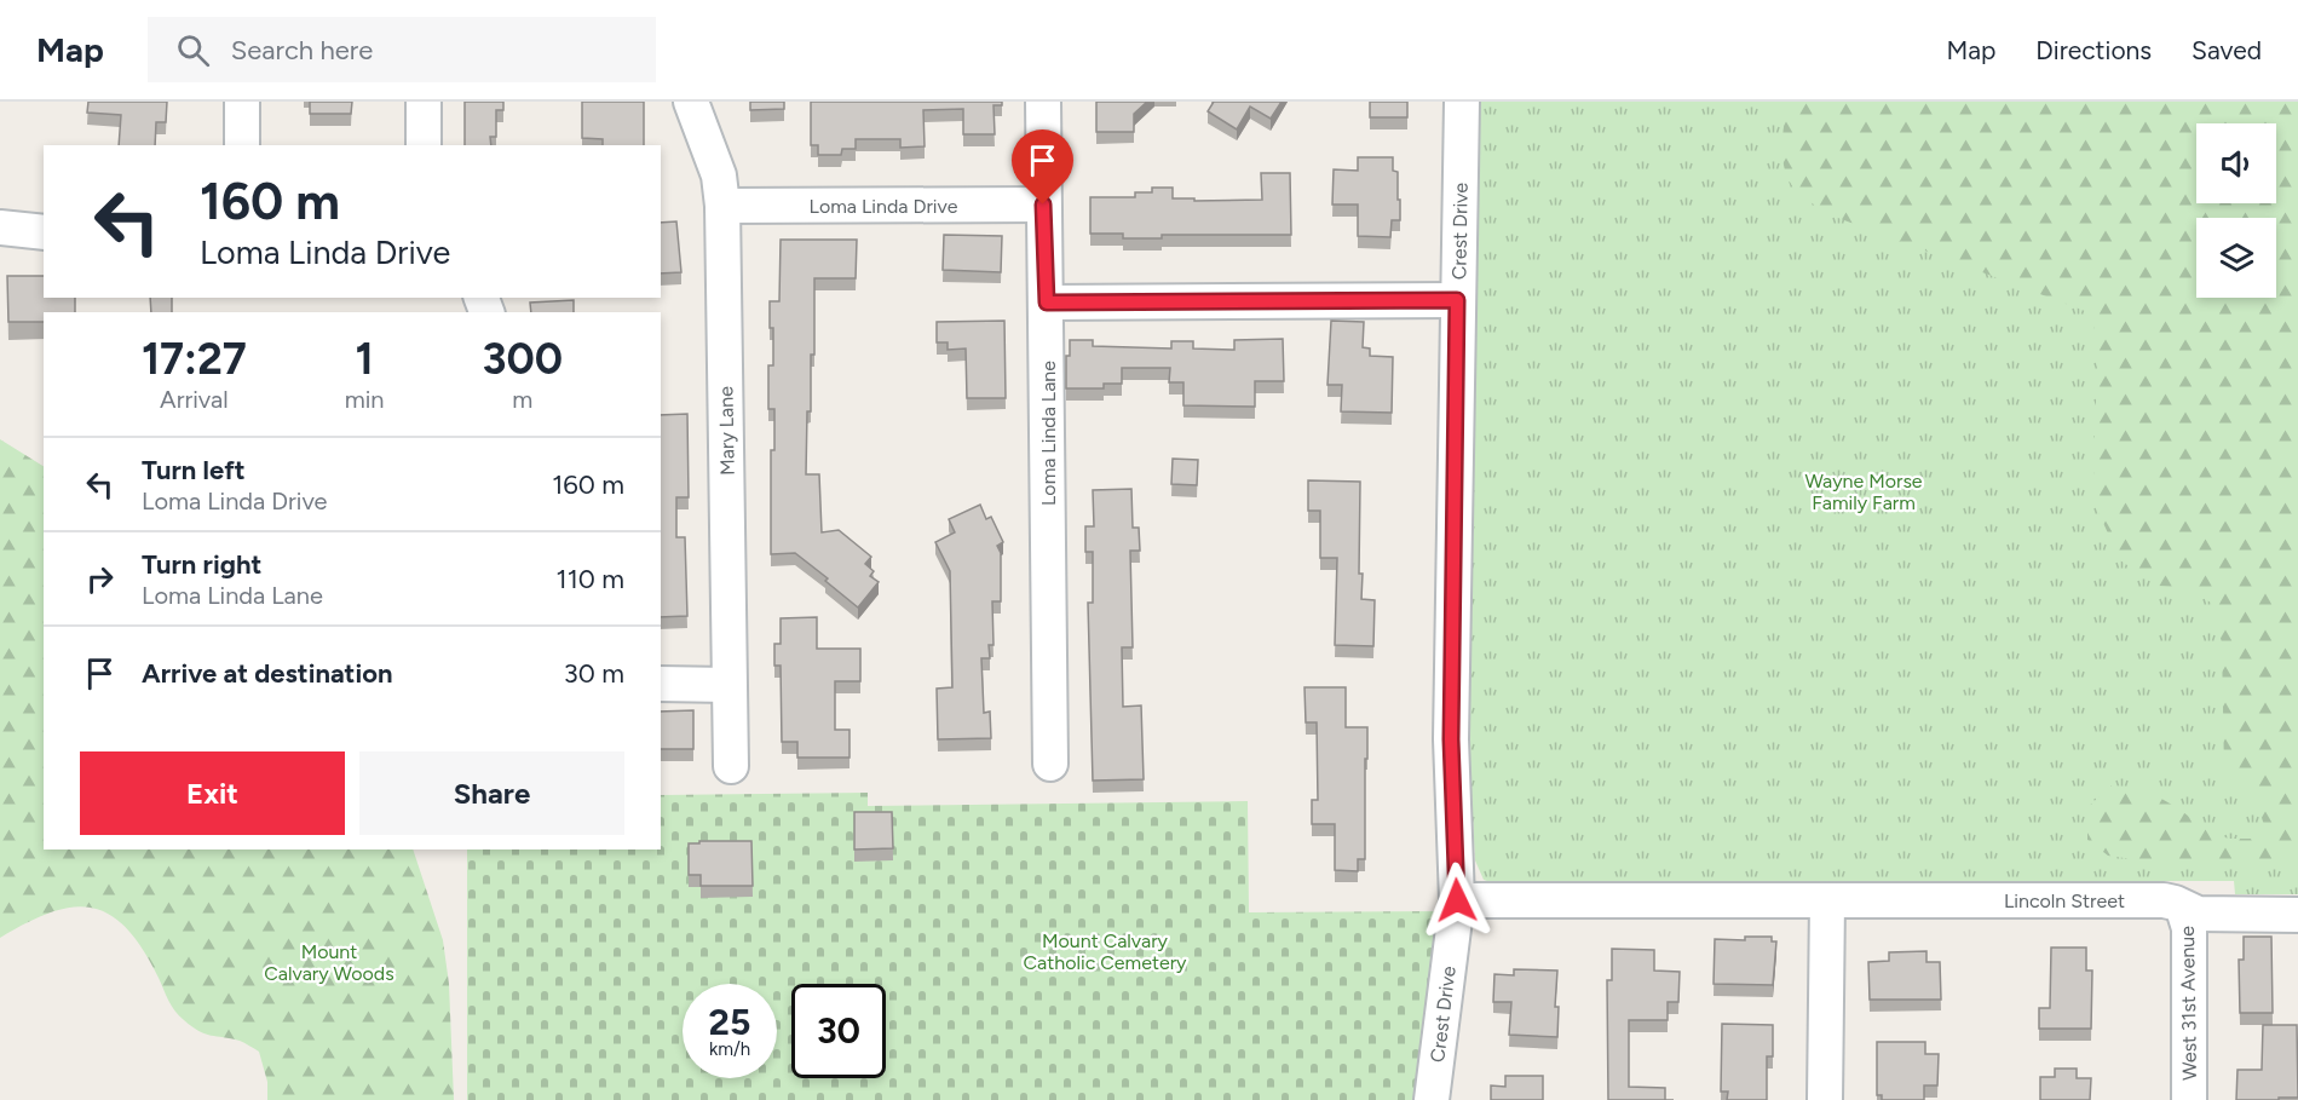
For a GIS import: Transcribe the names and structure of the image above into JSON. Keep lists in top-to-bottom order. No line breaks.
{"streets":{"street":["Loma Linda Drive","Crest Drive","Mary Lane","Loma Linda Lane","Lincoln Street","West 31st Avenue"]},"crossings":[["Loma Linda Drive","Mary Lane"],["Loma Linda Drive","Loma Linda Lane"],["Crest Drive","Lincoln Street"],["Lincoln Street","West 31st Avenue"]],"parks":["Wayne Morse Family Farm","Mount Calvary Catholic Cemetery","Mount Calvary Woods"],"page":{"header":"Map","search":"Search here","nav":["Map","Directions","Saved"],"turn":["160 m","Loma Linda Drive"],"eta":["17:27","Arrival","1","min","300","m"],"list":[{"name":"Turn left","note":"Loma Linda Drive","value":"160 m"},{"name":"Turn right","note":"Loma Linda Lane","value":"110 m"},{"name":"Arrive at destination","value":"30 m"}],"buttons":["Exit","Share"],"speed":"25 km/h","limit":"30"}}
